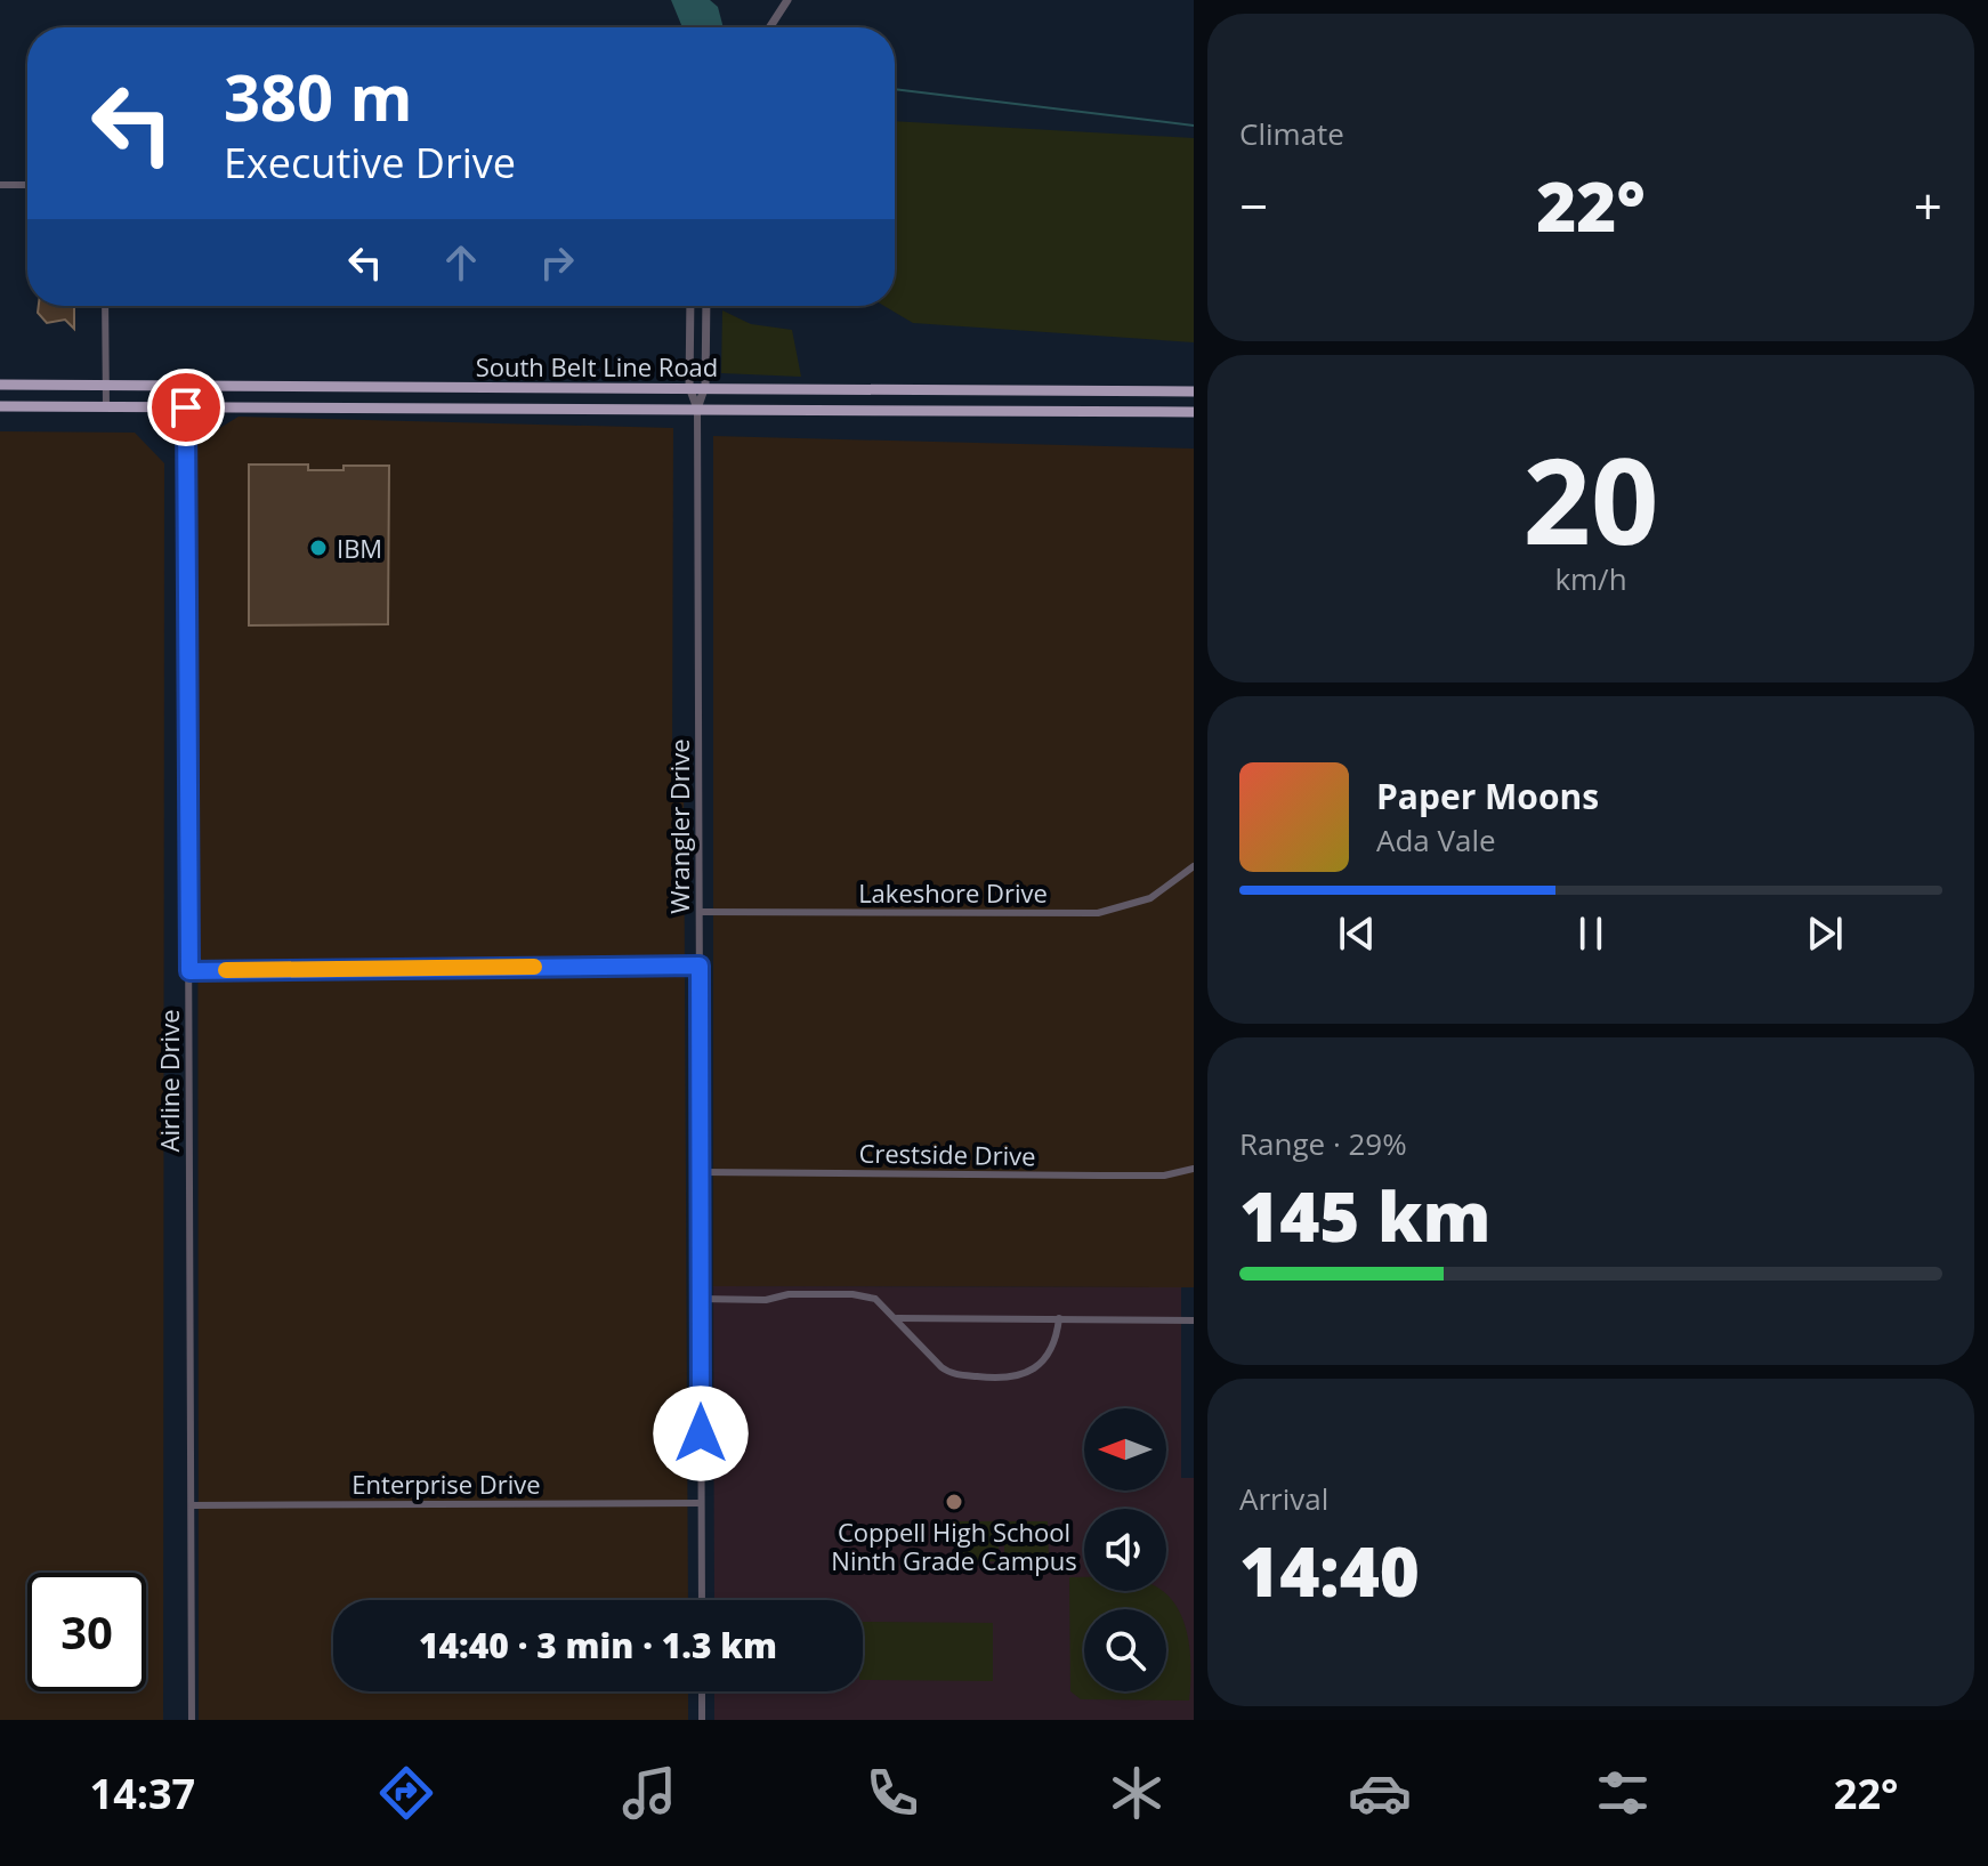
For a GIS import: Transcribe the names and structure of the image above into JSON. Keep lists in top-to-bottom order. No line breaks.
{"streets":{"main road":["South Belt Line Road"],"street":["Wrangler Drive","Lakeshore Drive","Airline Drive","Crestside Drive","Enterprise Drive"]},"crossings":[["South Belt Line Road","Wrangler Drive"],["South Belt Line Road","Airline Drive"],["Wrangler Drive","Lakeshore Drive"],["Wrangler Drive","Crestside Drive"],["Wrangler Drive","Enterprise Drive"],["Airline Drive","Enterprise Drive"]],"places":["IBM","Coppell High School Ninth Grade Campus"],"north":"left","page":{"tile":["Climate",["20","km/h"],["Range · 29%","145 km"],["Arrival","14:40"]],"turn":["380 m","Executive Drive"],"heat":["−","22°","+"],"song":["Paper Moons","Ada Vale"],"limit":"30","trip":"14:40 · 3 min · 1.3 km","tabs":["14:37","22°"]}}
